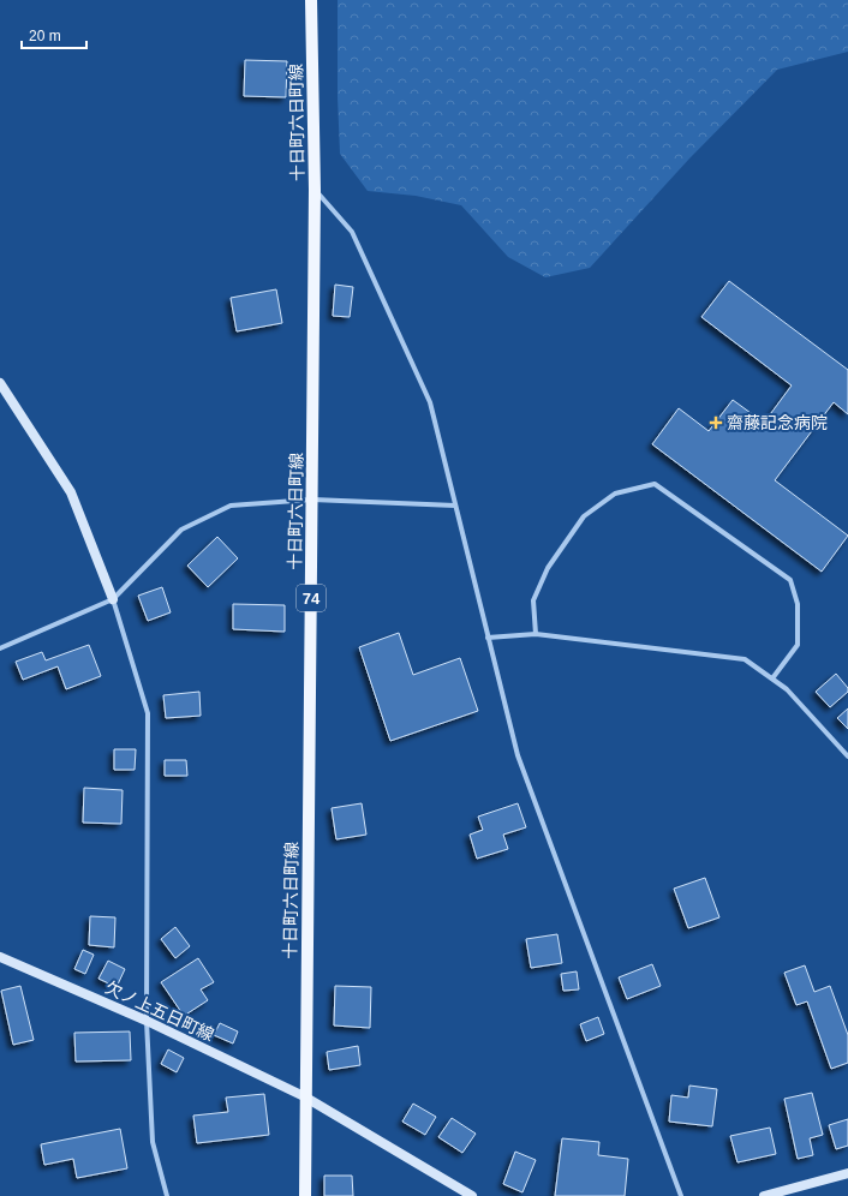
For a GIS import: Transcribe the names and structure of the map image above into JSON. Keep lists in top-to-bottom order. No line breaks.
{"streets":{"main road":["十日町六日町線","74"],"street":["欠ノ上五日町線"]},"crossings":[["十日町六日町線","欠ノ上五日町線"]],"places":{"health":["齋藤記念病院"]},"scale_bar":"20 m"}
